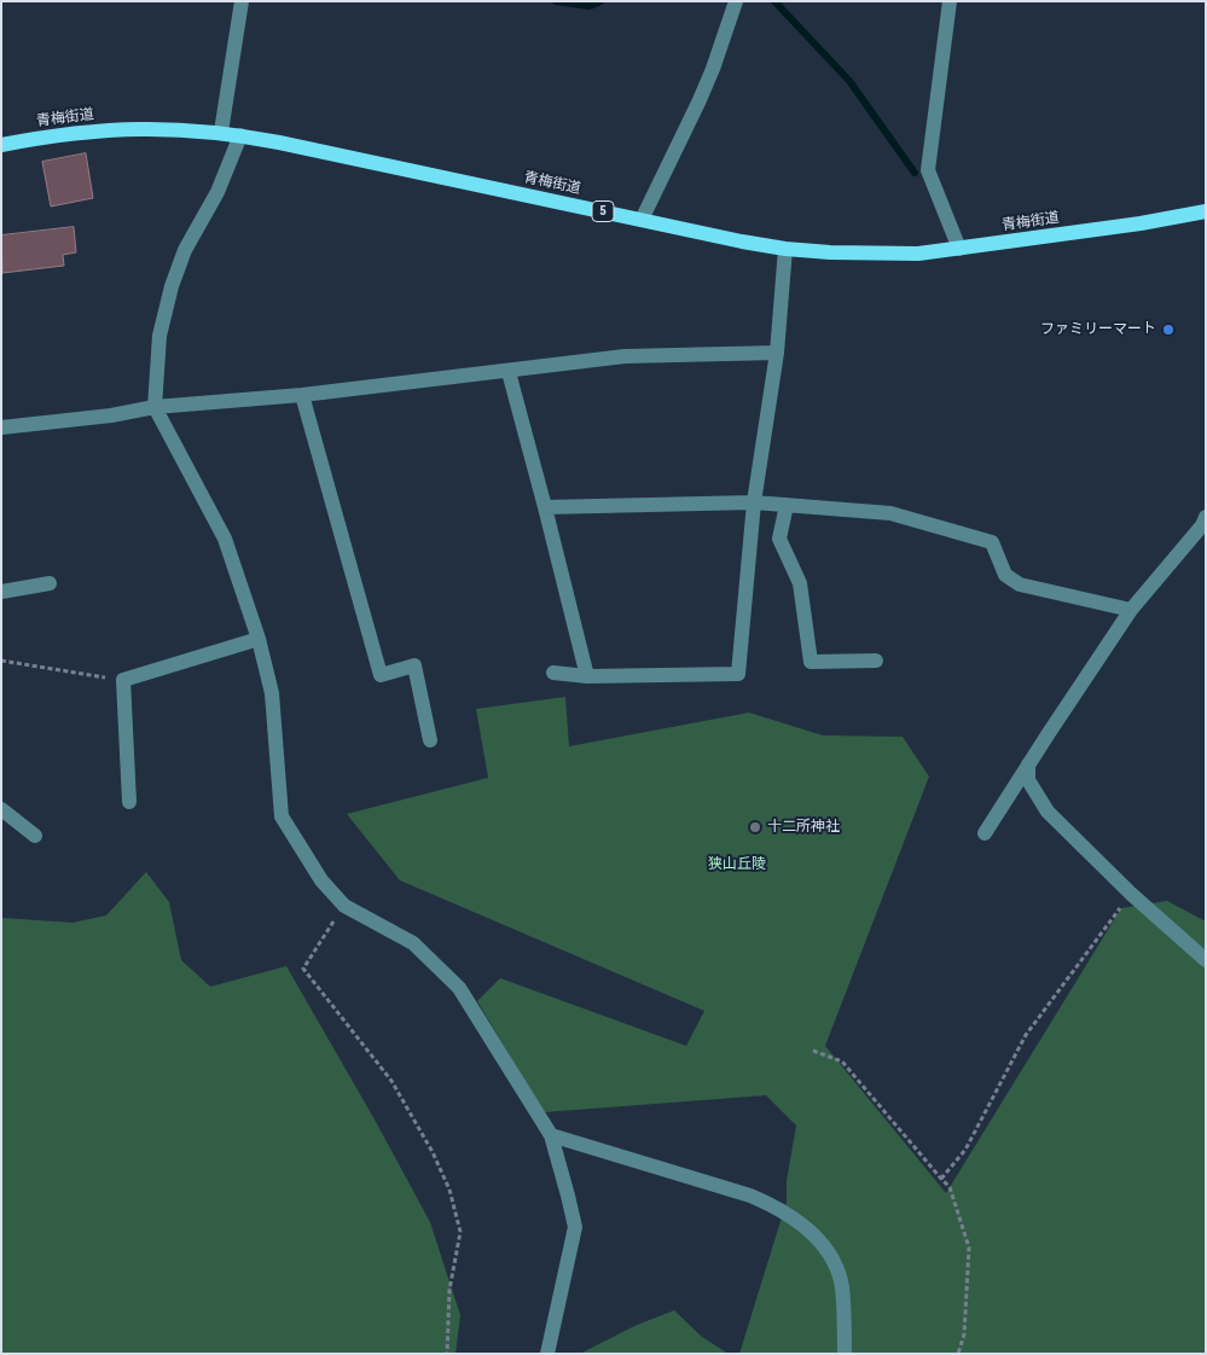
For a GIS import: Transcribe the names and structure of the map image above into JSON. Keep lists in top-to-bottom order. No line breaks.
{"streets":{"main road":["青梅街道","5"]},"parks":["狭山丘陵"],"places":["ファミリーマート","十二所神社"]}
